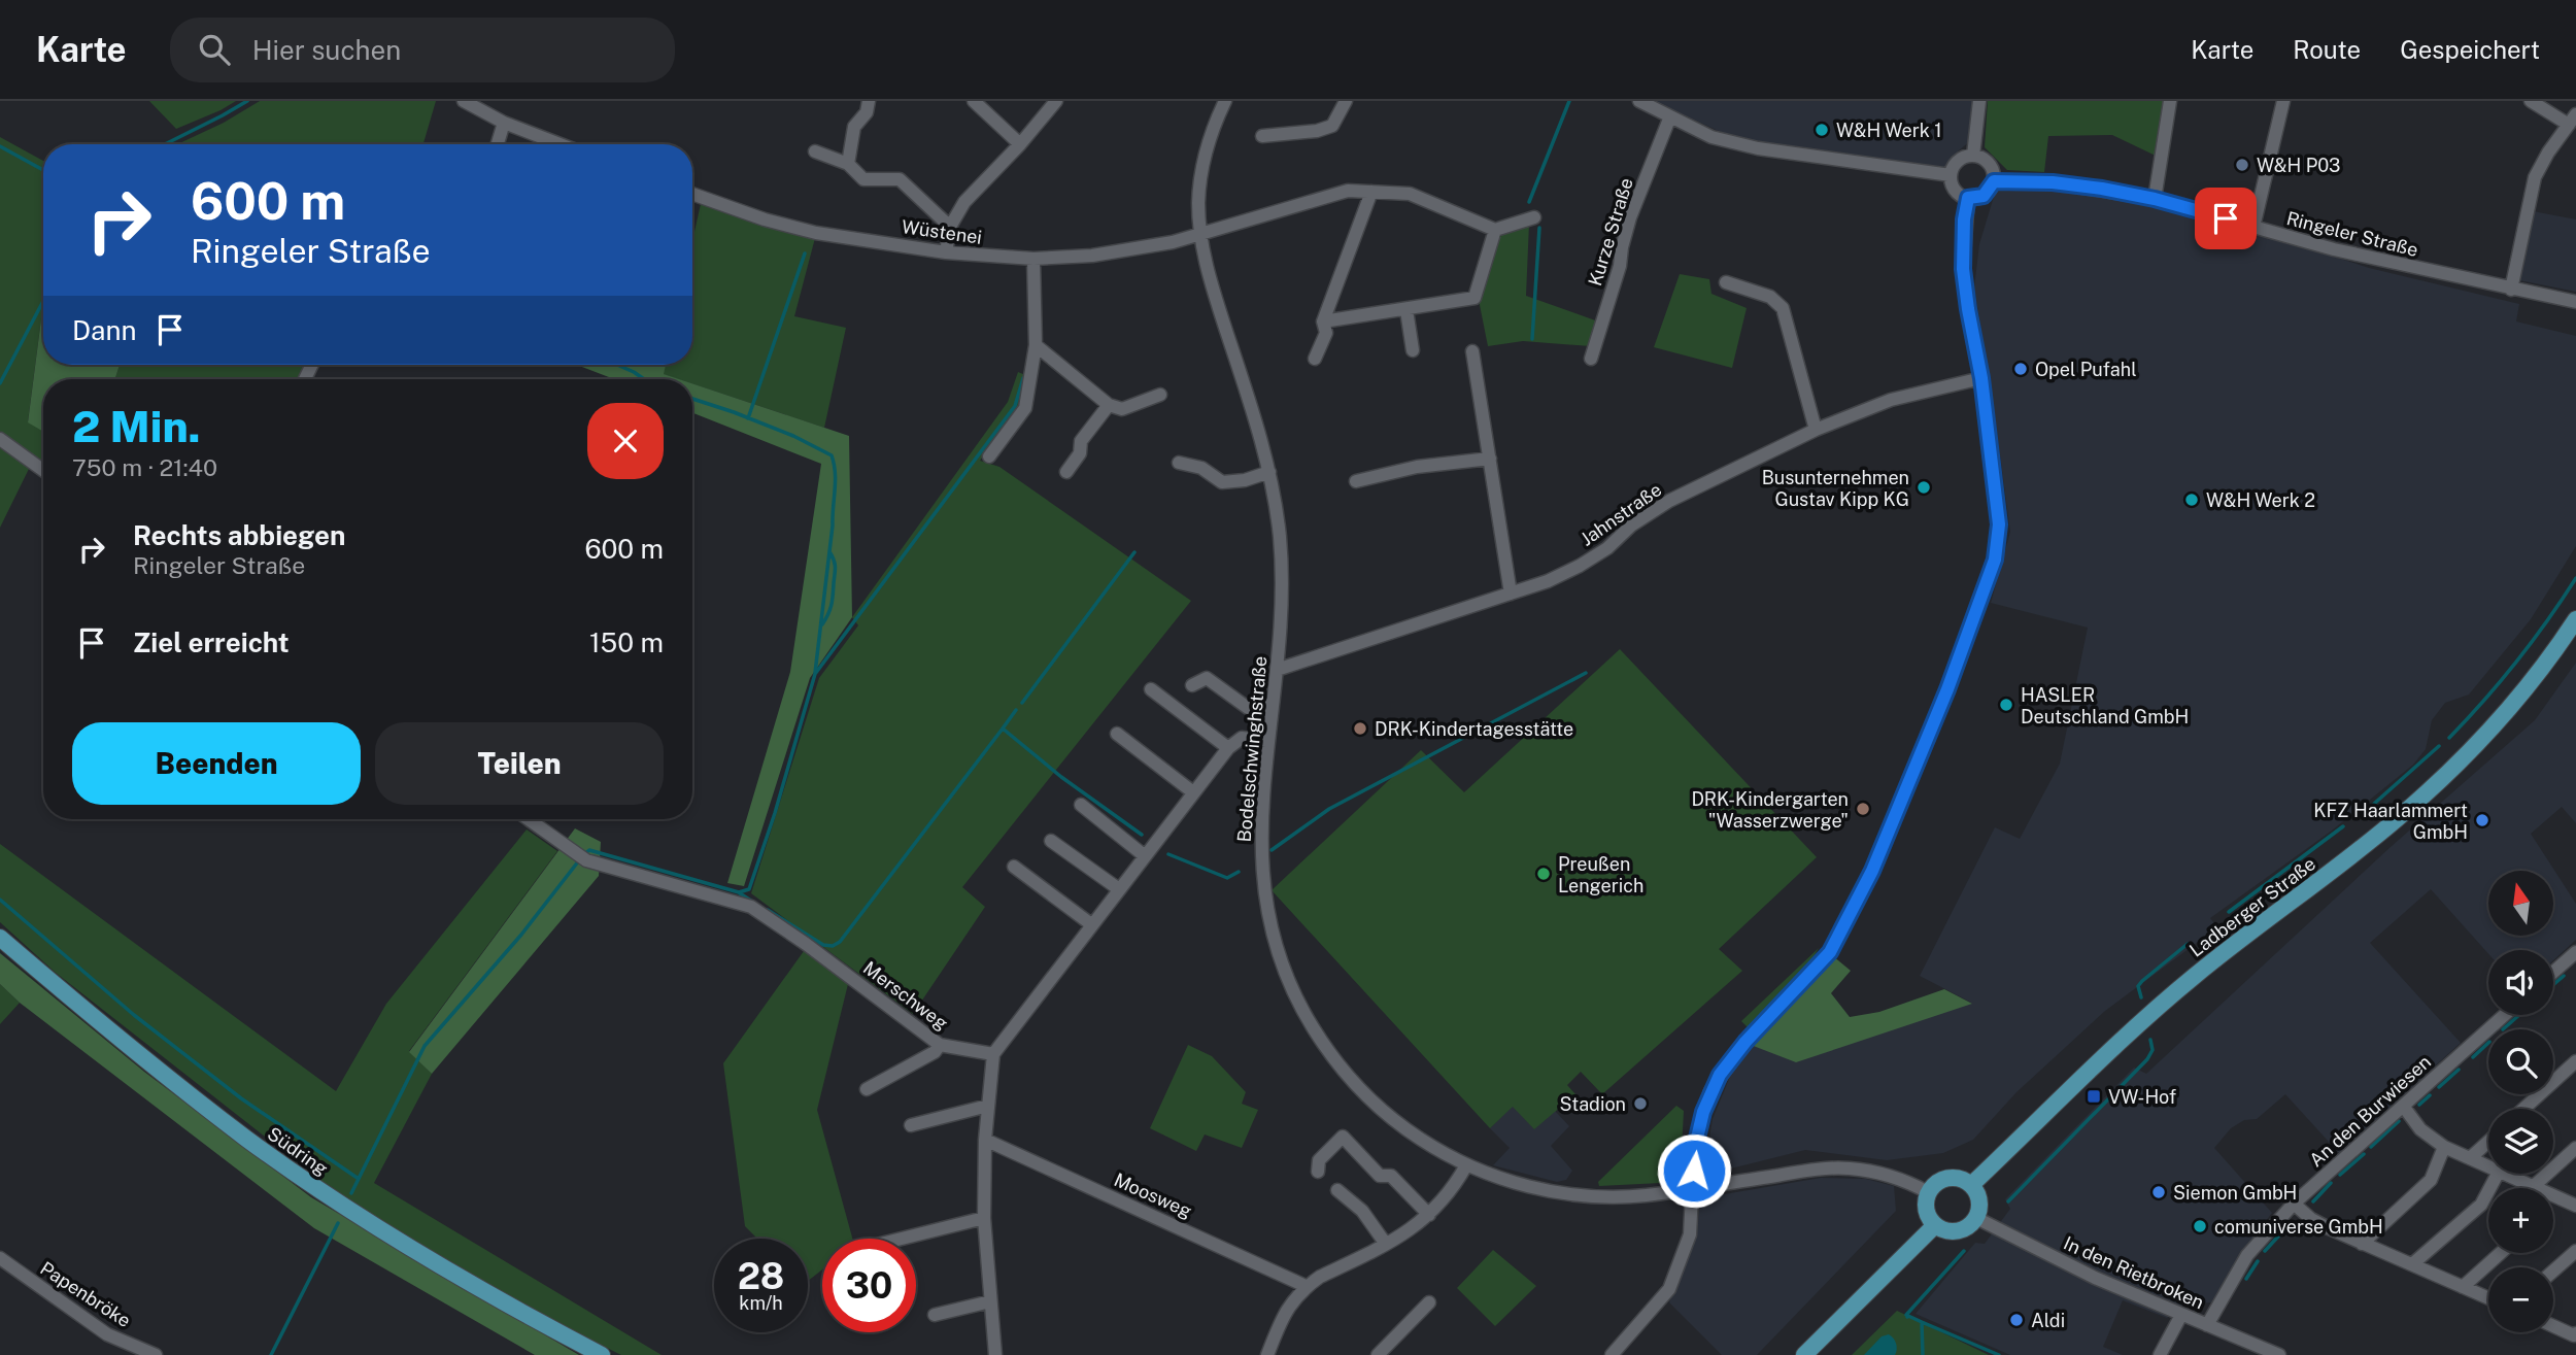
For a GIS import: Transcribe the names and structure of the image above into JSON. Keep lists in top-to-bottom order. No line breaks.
{"streets":{"main road":["Ladberger Straße","Südring"],"street":["Wüstenei","Kurze Straße","Ringeler Straße","Jahnstraße","Bodelschwinghstraße","Merschweg","An den Burwiesen","Moosweg","In den Rietbroken","Papenbröke"]},"crossings":[["Wüstenei","Bodelschwinghstraße"],["Jahnstraße","Bodelschwinghstraße"],["Bodelschwinghstraße","Ladberger Straße"],["Bodelschwinghstraße","In den Rietbroken"],["Ladberger Straße","In den Rietbroken"],["An den Burwiesen","In den Rietbroken"]],"places":{"other":["W&H Werk 1","W&H P03","Opel Pufahl","Busunternehmen Gustav Kipp KG","W&H Werk 2","HASLER Deutschland GmbH","DRK-Kindertagesstätte","DRK-Kindergarten \"Wasserzwerge\"","KFZ Haarlammert GmbH","Preußen Lengerich","Stadion","Siemon GmbH","comuniverse GmbH","Aldi"],"transit":["VW-Hof"]},"north":"top","page":{"header":"Karte","search":"Hier suchen","nav":["Karte","Route","Gespeichert"],"turn":["600 m","Ringeler Straße"],"then":"Dann","heading":["2 Min.","750 m · 21:40"],"list":[{"name":"Rechts abbiegen","note":"Ringeler Straße","value":"600 m"},{"name":"Ziel erreicht","value":"150 m"}],"buttons":["Beenden","Teilen"],"map_buttons":["+","−"],"speed":"28 km/h","limit":"30"}}
